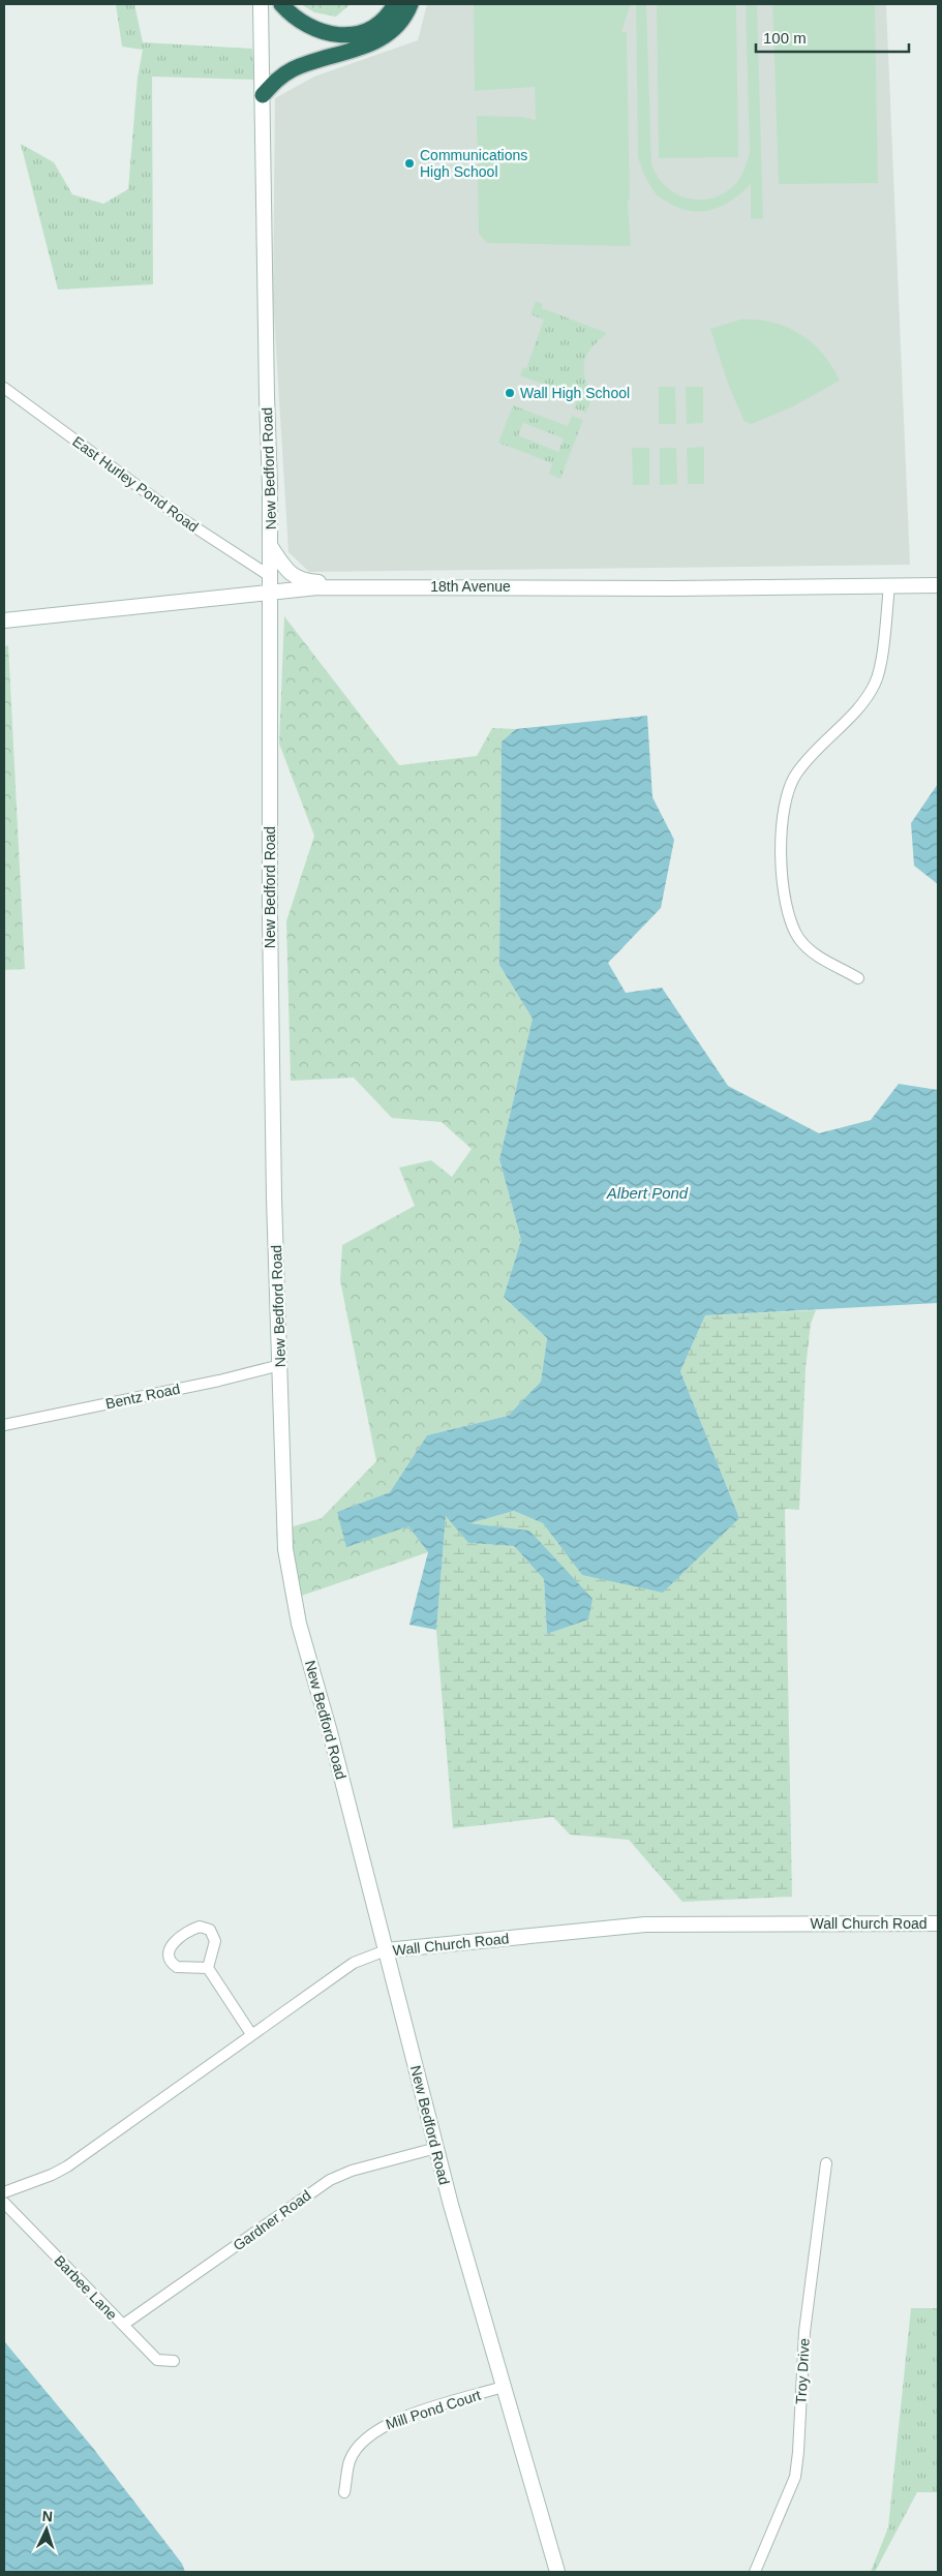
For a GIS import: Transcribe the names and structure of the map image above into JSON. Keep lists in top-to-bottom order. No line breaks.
{"streets":{"street":["New Bedford Road","East Hurley Pond Road","18th Avenue","Bentz Road","Wall Church Road","Gardner Road","Barbee Lane","Troy Drive","Mill Pond Court"]},"crossings":[["New Bedford Road","East Hurley Pond Road"],["New Bedford Road","18th Avenue"],["New Bedford Road","Bentz Road"],["New Bedford Road","Wall Church Road"],["New Bedford Road","Gardner Road"],["New Bedford Road","Mill Pond Court"],["Gardner Road","Barbee Lane"]],"water":["Albert Pond"],"places":["Communications High School","Wall High School"],"scale_bar":"100 m","north":"top"}
